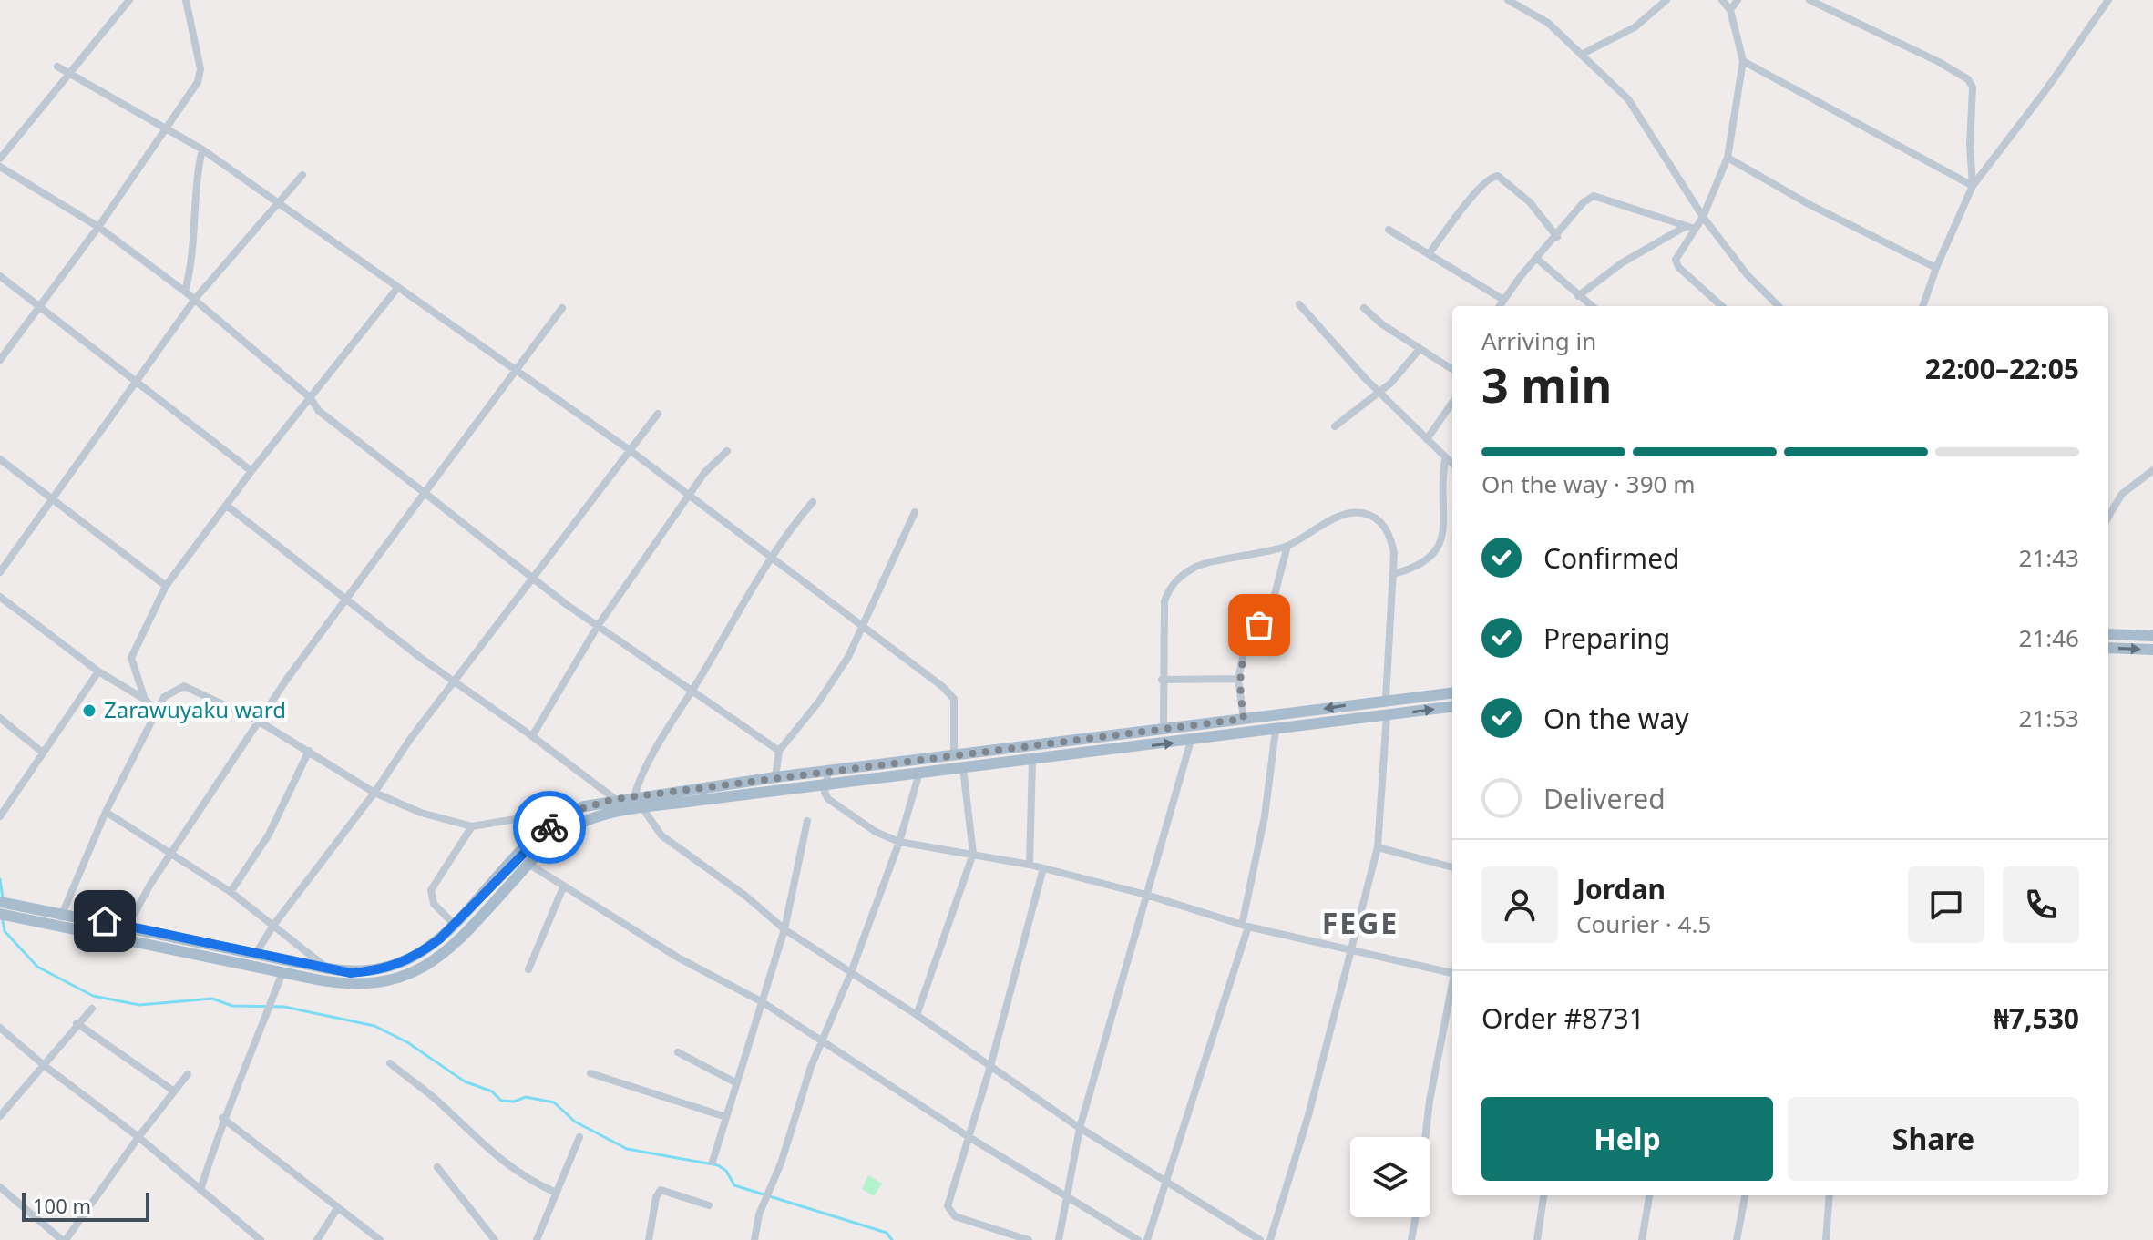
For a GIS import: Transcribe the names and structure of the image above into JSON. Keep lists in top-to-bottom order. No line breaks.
{"districts":["FEGE"],"places":["Zarawuyaku ward"],"scale_bar":"100 m","page":{"heading":["3 min","Arriving in","22:00–22:05"],"panel":["Jordan","Courier · 4.5","Order #8731","₦7,530"],"bar":"On the way · 390 m","list":[["Confirmed","21:43"],["Preparing","21:46"],["On the way","21:53"],"Delivered"],"buttons":["Help","Share"],"scale":"100 m"}}
